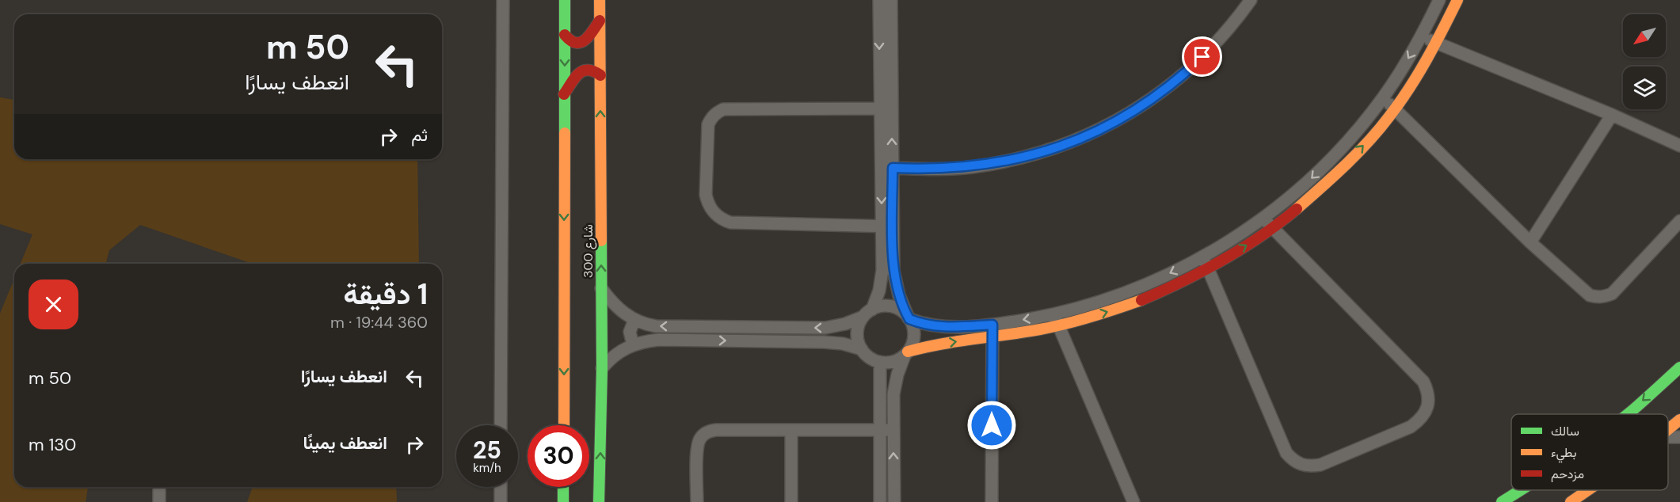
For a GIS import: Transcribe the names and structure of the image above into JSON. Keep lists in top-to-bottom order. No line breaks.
{"streets":{"street":["شارع 300"]},"legend":["سالك","بطيء","مزدحم"],"north":"bottom left","page":{"turn":["50 m","انعطف يسارًا"],"then":"ثم","heading":["1 دقيقة","360 m · 19:44"],"list":[{"name":"انعطف يسارًا","value":"50 m"},{"name":"انعطف يمينًا","value":"130 m"}],"speed":"25 km/h","limit":"30"}}
